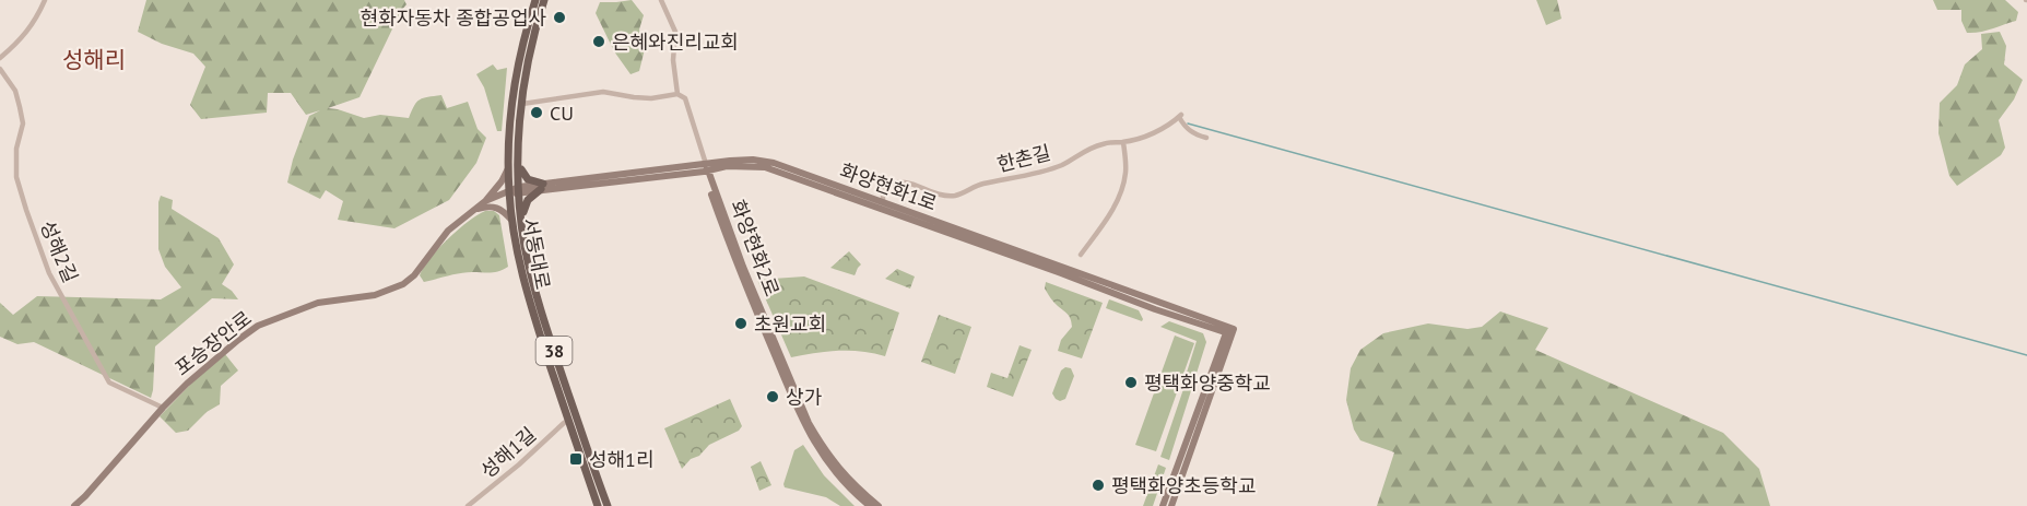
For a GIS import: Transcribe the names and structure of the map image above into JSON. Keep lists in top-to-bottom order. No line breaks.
{"streets":{"main road":["서동대로","38"],"street":["한촌길","화양현화1로","화양현화2로","성해2길","포승장안로","성해1길"]},"crossings":[["한촌길","화양현화1로"],["화양현화1로","화양현화2로"],["화양현화1로","서동대로"],["성해2길","포승장안로"],["서동대로","성해1길"]],"districts":["성해리"],"places":{"other":["현화자동차 종합공업사","은혜와진리교회","CU","초원교회","평택화양중학교","상가","평택화양초등학교"],"transit":["성해1리"]}}
